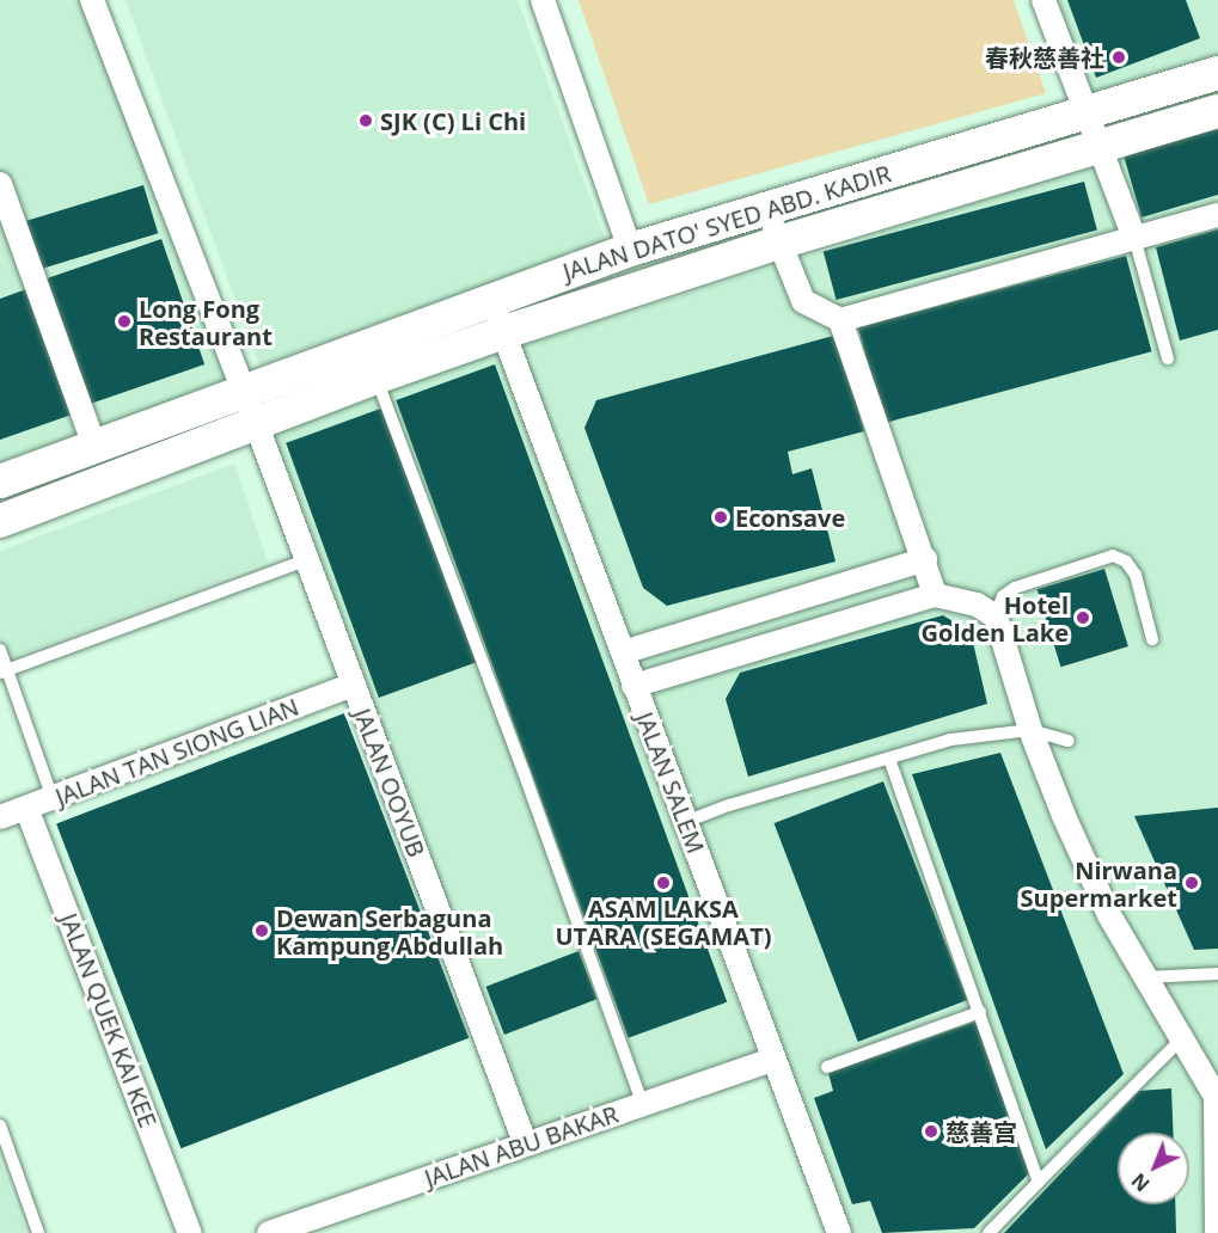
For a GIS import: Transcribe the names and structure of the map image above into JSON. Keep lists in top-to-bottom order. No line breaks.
{"streets":{"street":["JALAN DATO' SYED ABD. KADIR","JALAN TAN SIONG LIAN","JALAN OOYUB","JALAN SALEM","JALAN QUEK KAI KEE","JALAN ABU BAKAR"]},"crossings":[["JALAN DATO' SYED ABD. KADIR","JALAN OOYUB"],["JALAN DATO' SYED ABD. KADIR","JALAN SALEM"],["JALAN TAN SIONG LIAN","JALAN OOYUB"],["JALAN TAN SIONG LIAN","JALAN QUEK KAI KEE"],["JALAN OOYUB","JALAN ABU BAKAR"],["JALAN SALEM","JALAN ABU BAKAR"]],"places":["春秋慈善社","SJK (C) Li Chi","Long Fong Restaurant","Econsave","Hotel Golden Lake","ASAM LAKSA UTARA (SEGAMAT)","Nirwana Supermarket","Dewan Serbaguna Kampung Abdullah","慈善宫"],"north":"bottom left"}
